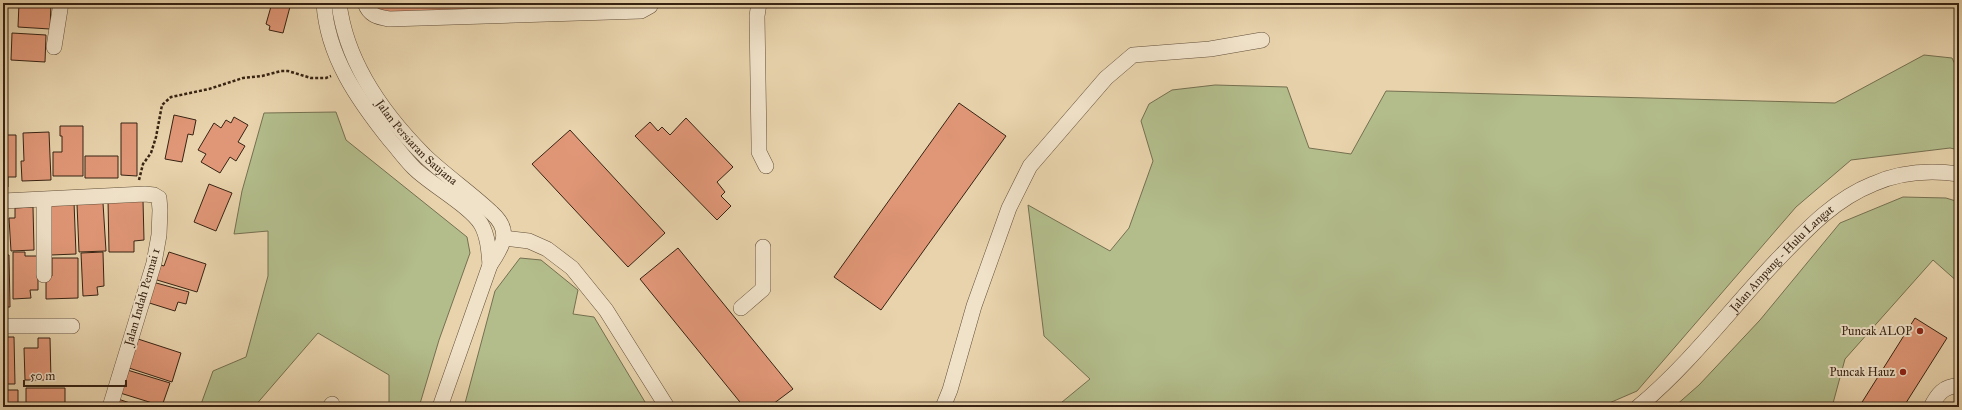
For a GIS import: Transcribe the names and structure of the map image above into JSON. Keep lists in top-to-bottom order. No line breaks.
{"streets":{"street":["Jalan Persiaran Saujana","Jalan Ampang - Hulu Langat","Jalan Indah Permai 1"]},"places":["Puncak ALOP","Puncak Hauz"],"scale_bar":"50 m"}
